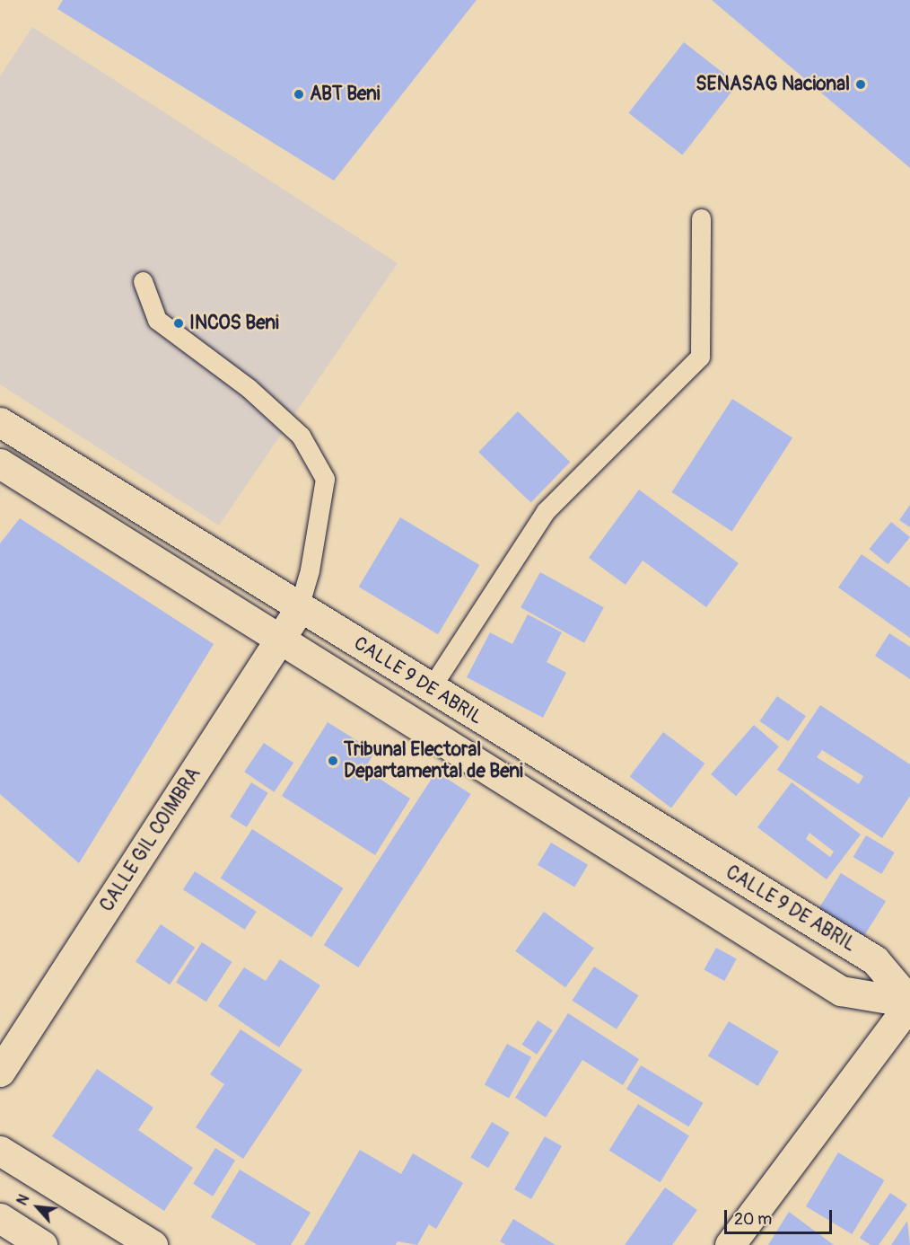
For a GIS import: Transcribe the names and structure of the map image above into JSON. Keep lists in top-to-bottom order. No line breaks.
{"streets":{"street":["CALLE 9 DE ABRIL","CALLE GIL COIMBRA"]},"crossings":[["CALLE 9 DE ABRIL","CALLE GIL COIMBRA"]],"places":["SENASAG Nacional","ABT Beni","INCOS Beni","Tribunal Electoral Departamental de Beni"],"scale_bar":"20 m","north":"top left"}
